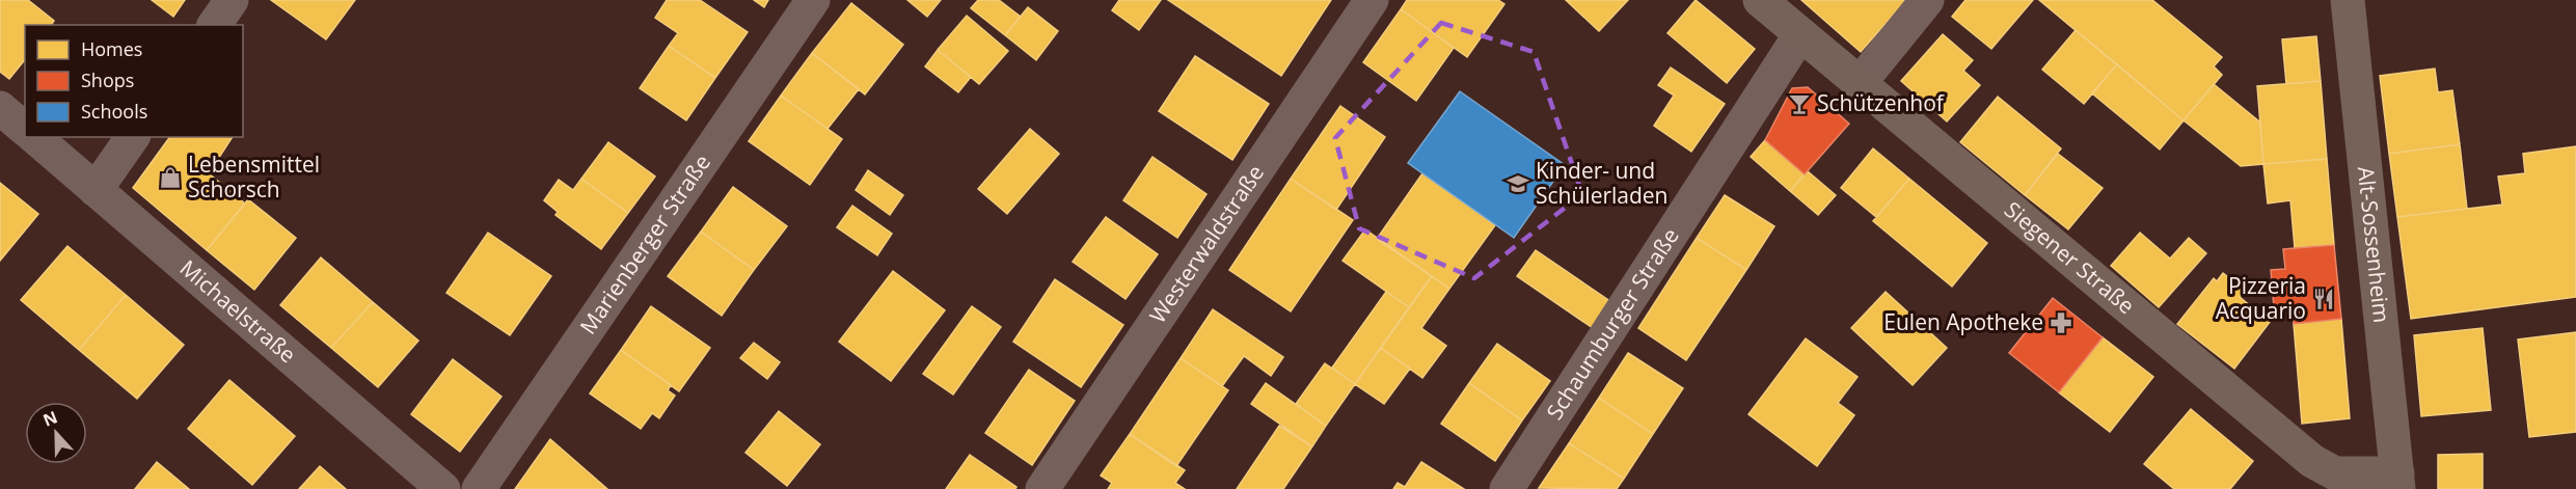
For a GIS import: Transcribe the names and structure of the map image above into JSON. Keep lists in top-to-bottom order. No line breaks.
{"streets":{"main road":["Alt-Sossenheim","Siegener Straße"],"street":["Marienberger Straße","Westerwaldstraße","Michaelstraße","Schaumburger Straße"]},"crossings":[["Alt-Sossenheim","Siegener Straße"],["Siegener Straße","Schaumburger Straße"]],"places":{"bar":["Schützenhof"],"shop":["Lebensmittel Schorsch"],"school or university":["Kinder- und Schülerladen"],"restaurant":["Pizzeria Acquario"],"pharmacy":["Eulen Apotheke"]},"legend":["Homes","Shops","Schools"],"north":"top"}
